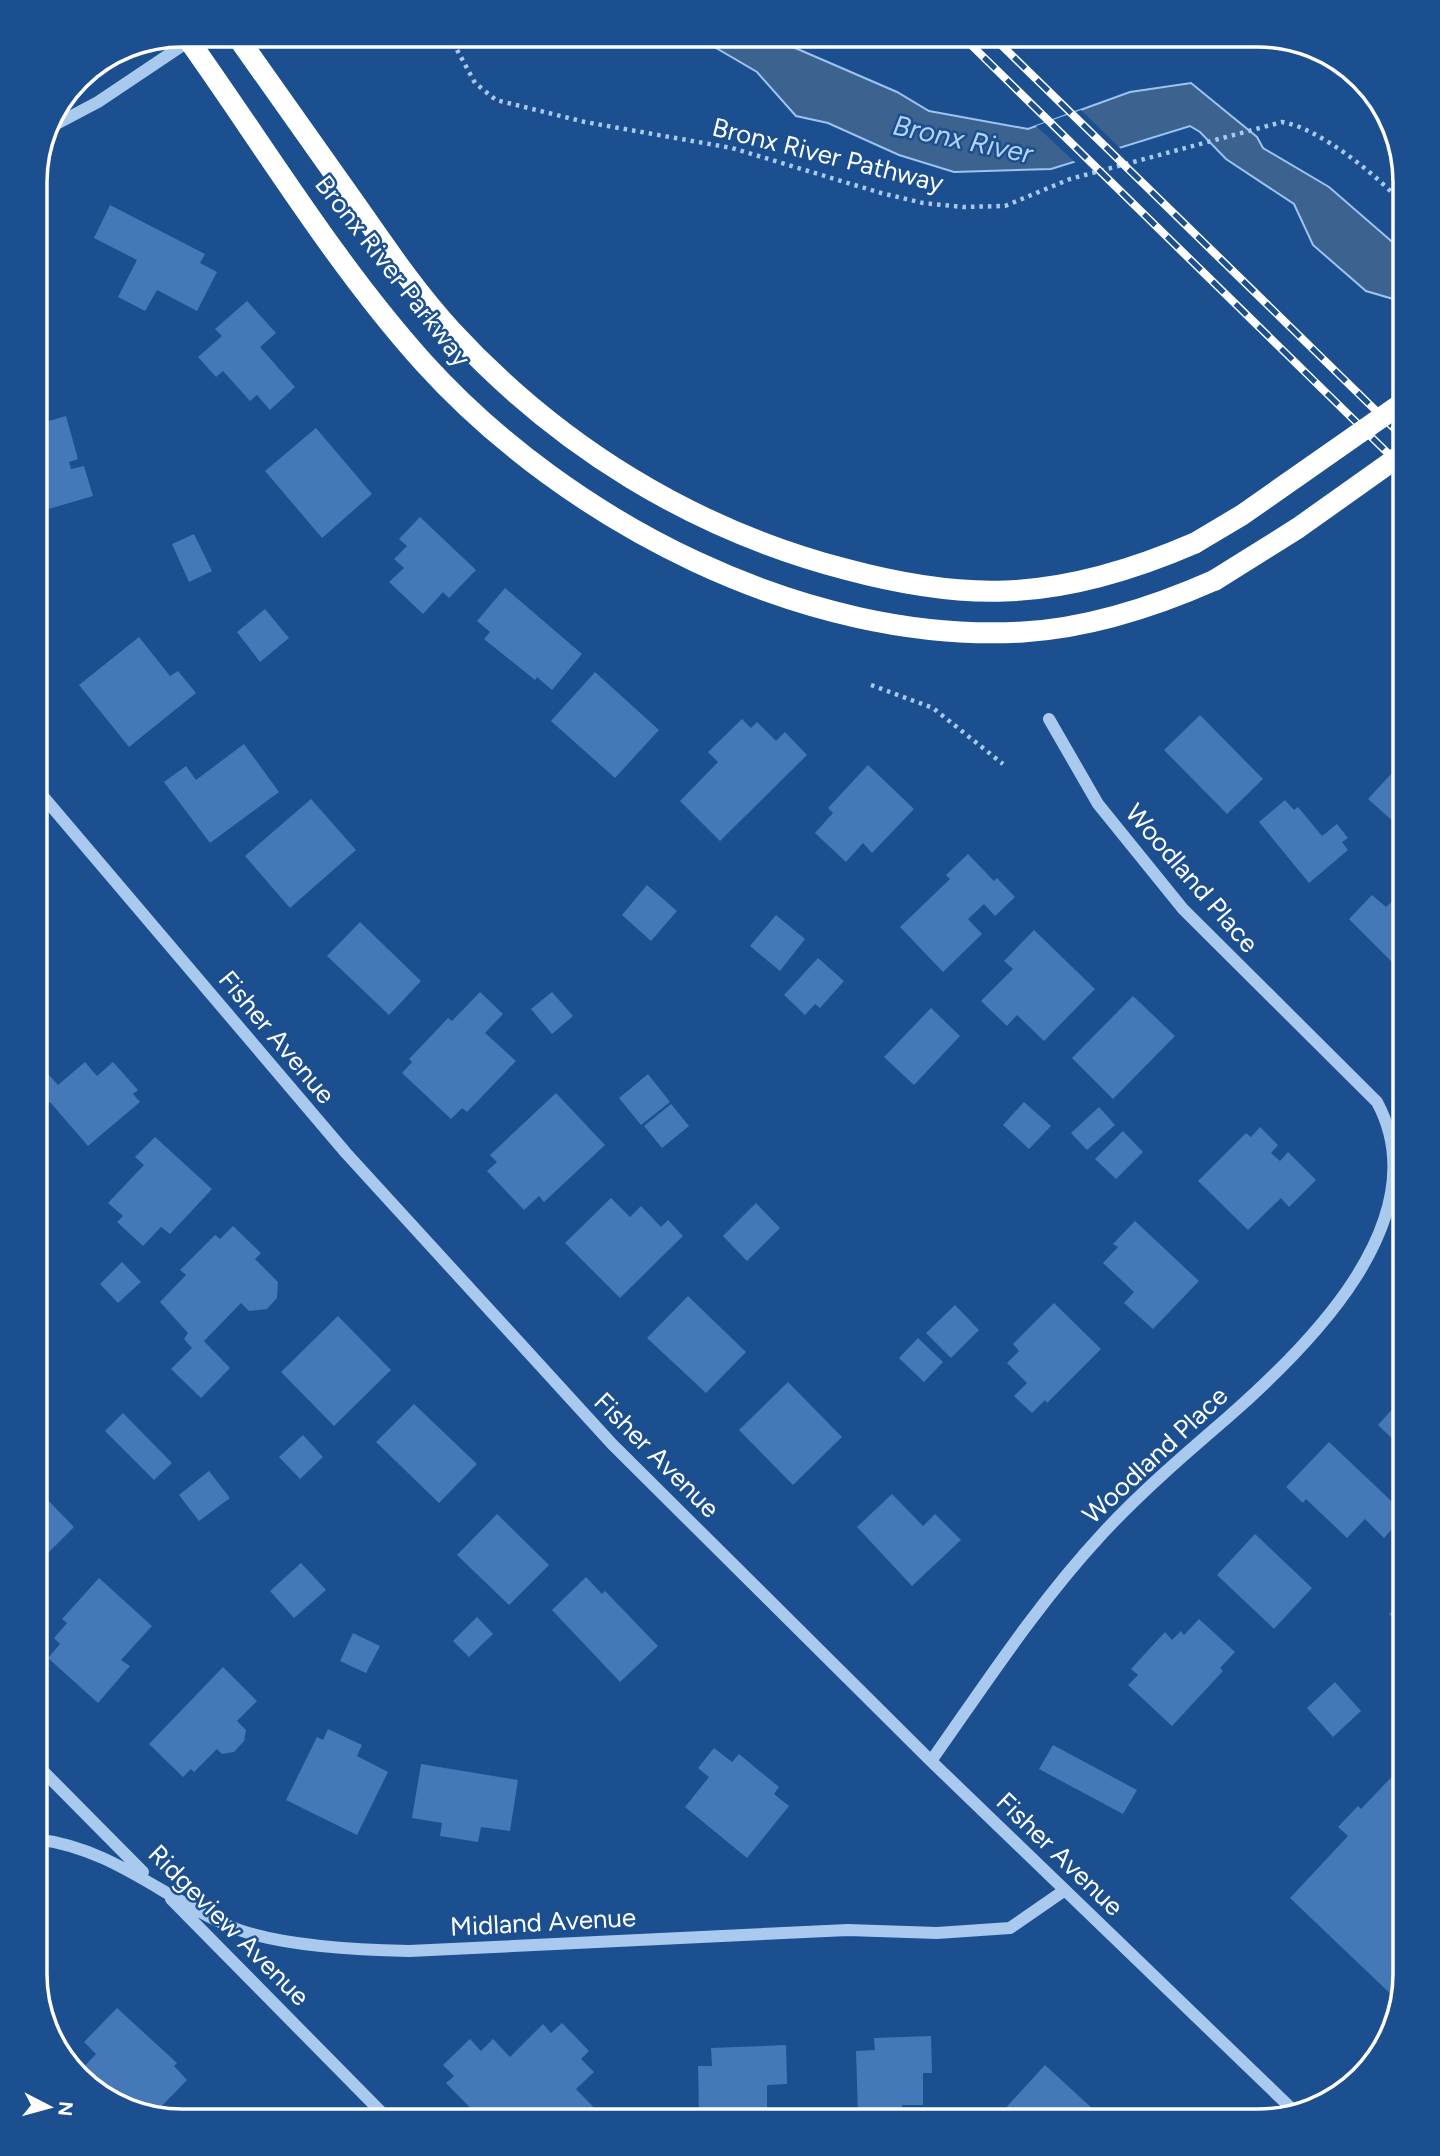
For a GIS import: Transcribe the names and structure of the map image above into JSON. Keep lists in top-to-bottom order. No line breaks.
{"streets":{"highway":["Bronx River Parkway"],"street":["Woodland Place","Fisher Avenue","Midland Avenue","Ridgeview Avenue"],"path":["Bronx River Pathway"]},"crossings":[["Woodland Place","Fisher Avenue"],["Fisher Avenue","Midland Avenue"],["Midland Avenue","Ridgeview Avenue"]],"water":["Bronx River"],"north":"right"}
